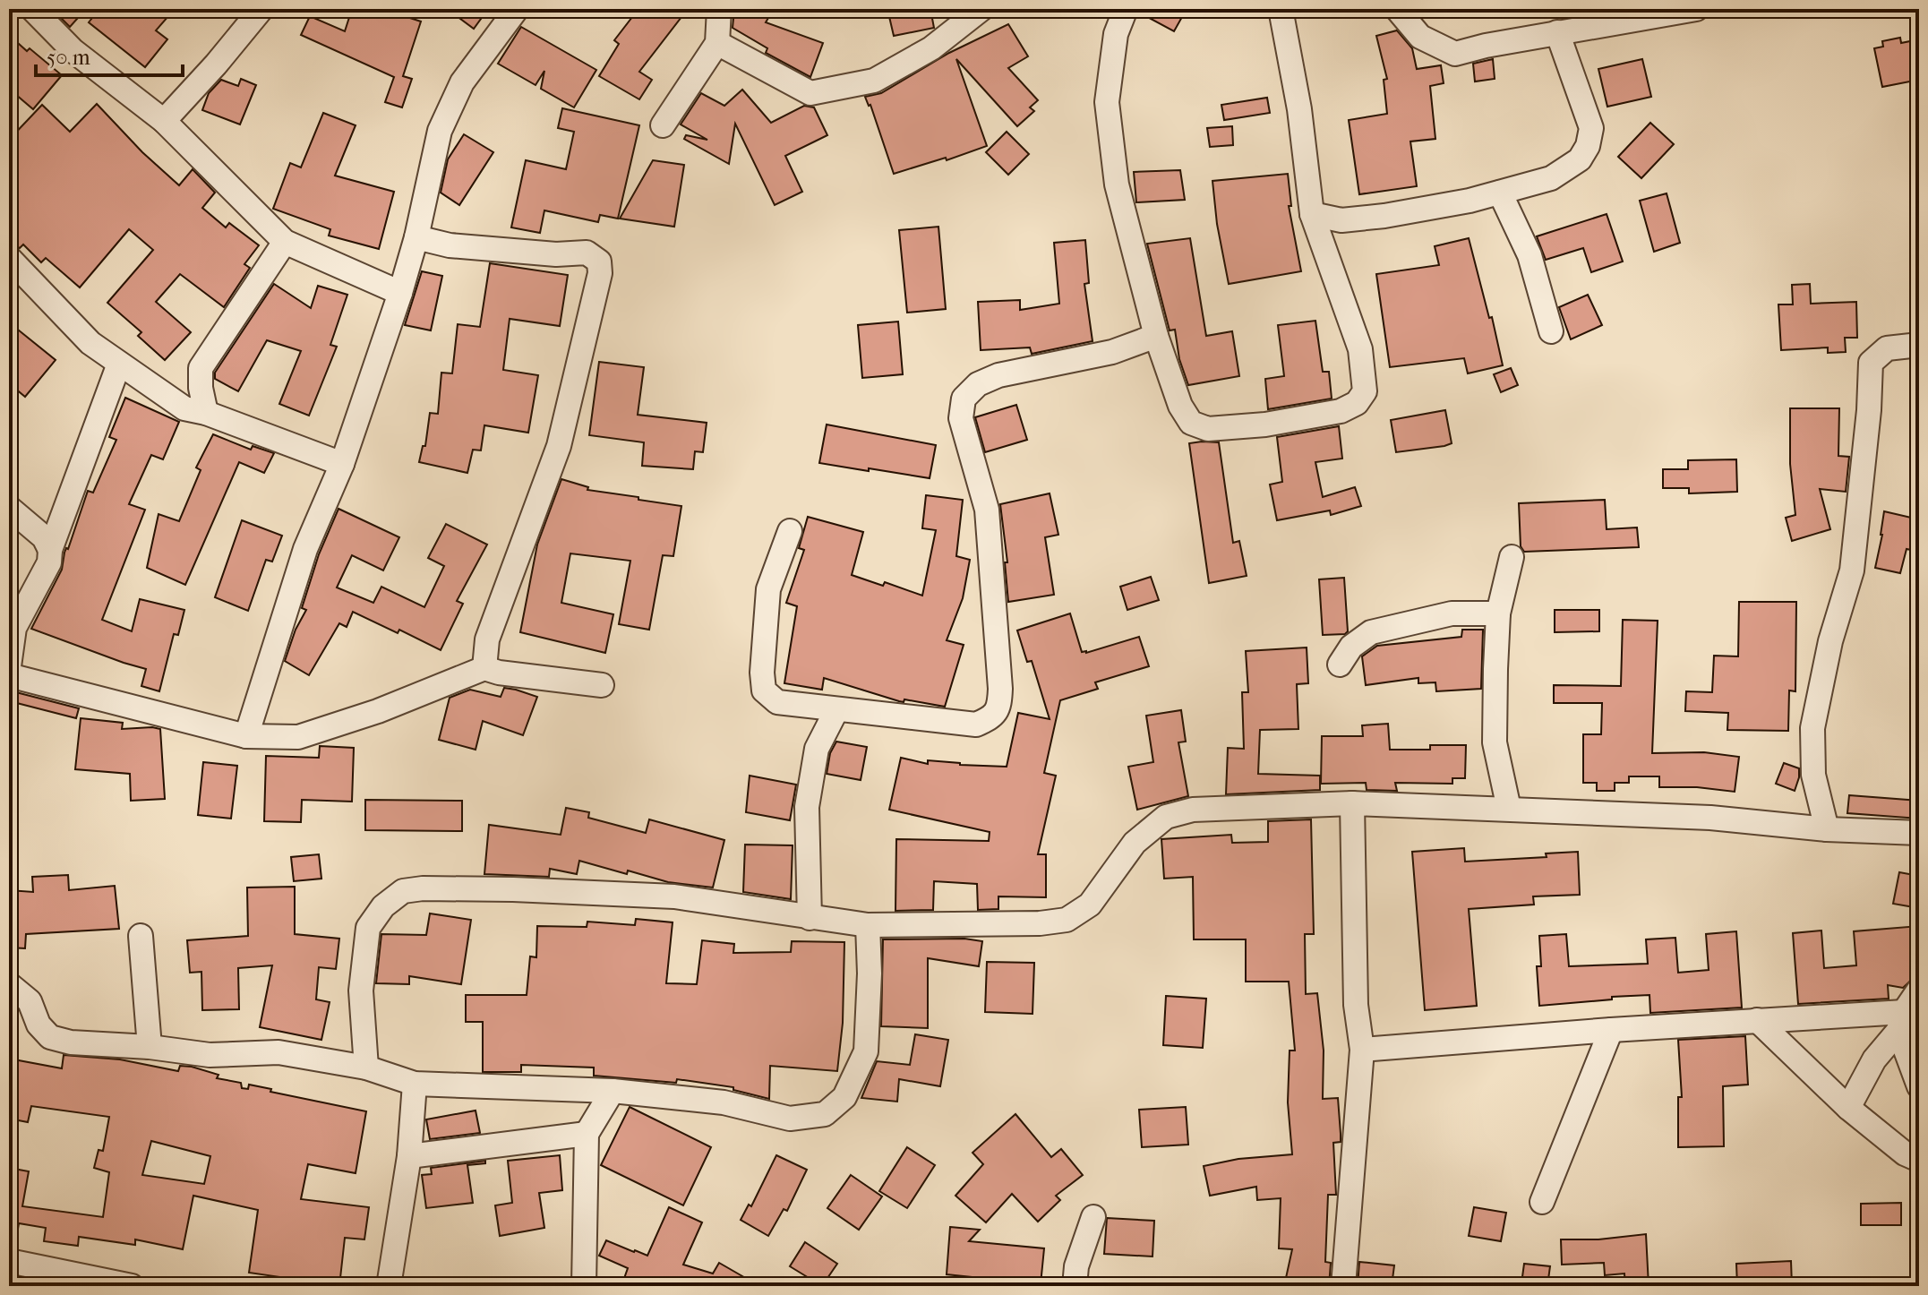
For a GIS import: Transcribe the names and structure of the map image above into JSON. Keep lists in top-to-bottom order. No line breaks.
{"scale_bar":"50 m"}
